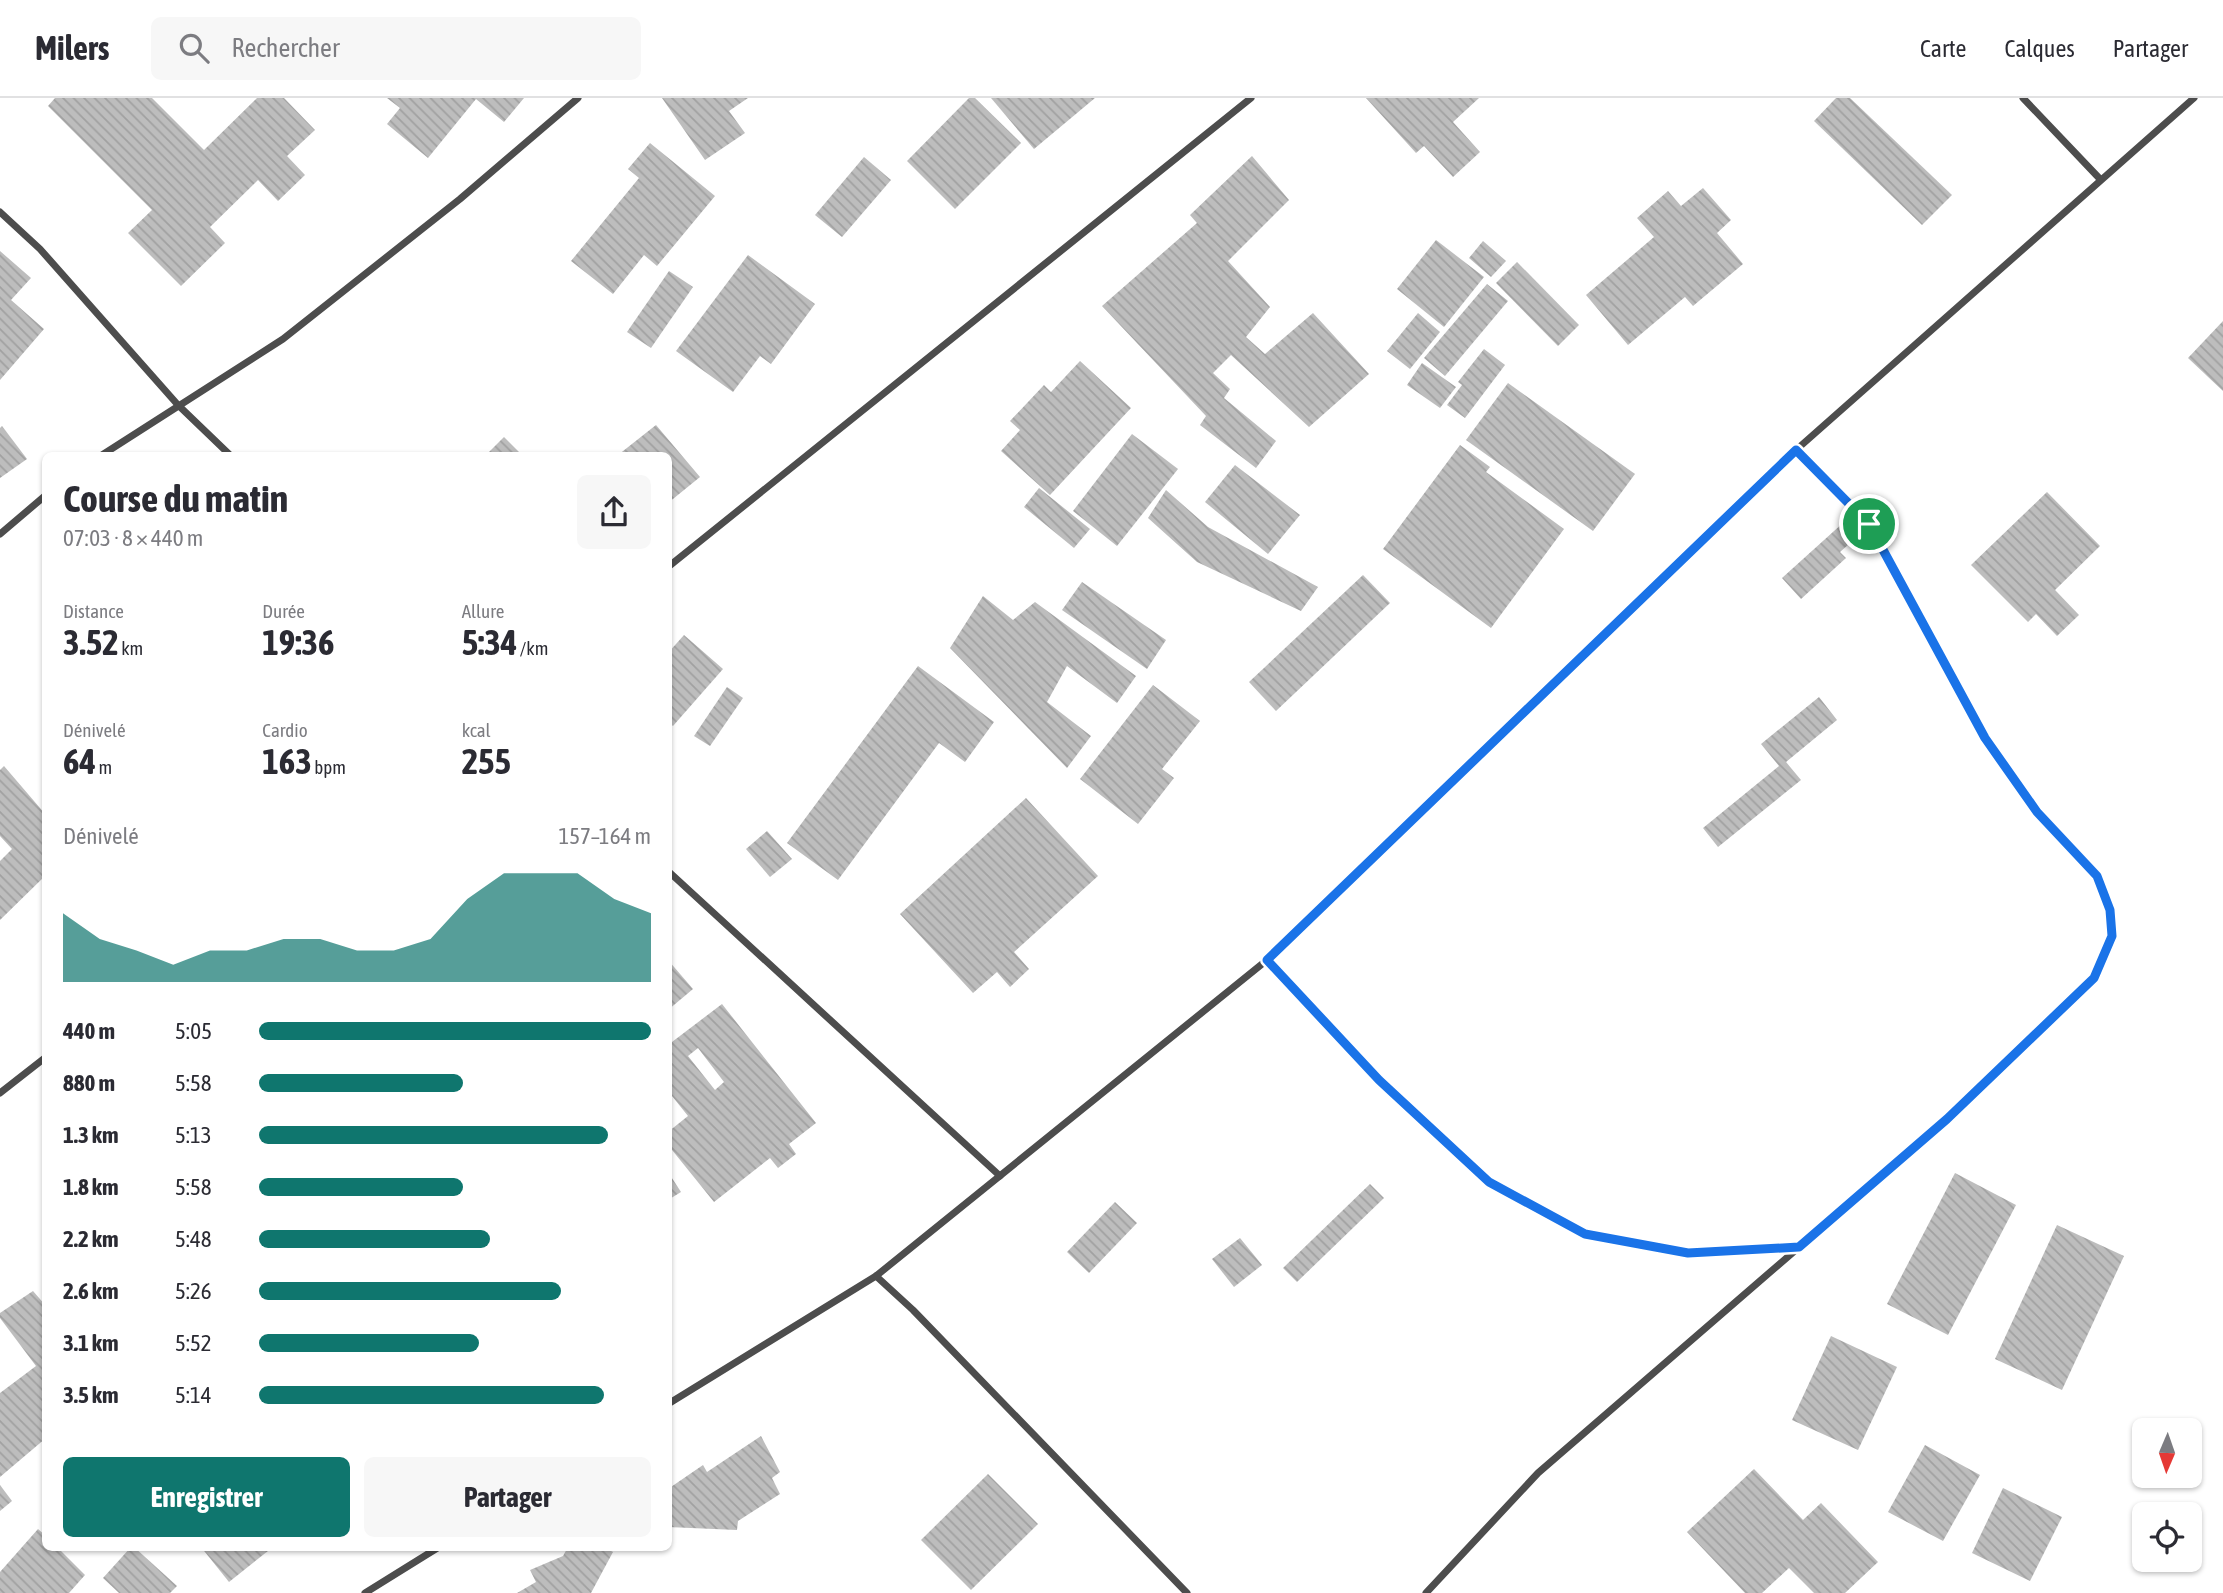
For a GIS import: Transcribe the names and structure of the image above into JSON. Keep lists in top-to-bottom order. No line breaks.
{"north":"bottom","page":{"header":"Milers","search":"Rechercher","nav":["Carte","Calques","Partager"],"heading":["Course du matin","07:03 · 8 × 440 m"],"stats":[["Distance","3.52 km"],["Durée","19:36"],["Allure","5:34 /km"],["Dénivelé","64 m"],["Cardio","163 bpm"],["kcal","255"]],"chart":["Dénivelé","157–164 m"],"list":[{"name":"440 m","note":"5:05"},{"name":"880 m","note":"5:58"},{"name":"1.3 km","note":"5:13"},{"name":"1.8 km","note":"5:58"},{"name":"2.2 km","note":"5:48"},{"name":"2.6 km","note":"5:26"},{"name":"3.1 km","note":"5:52"},{"name":"3.5 km","note":"5:14"}],"buttons":["Enregistrer","Partager"]}}
